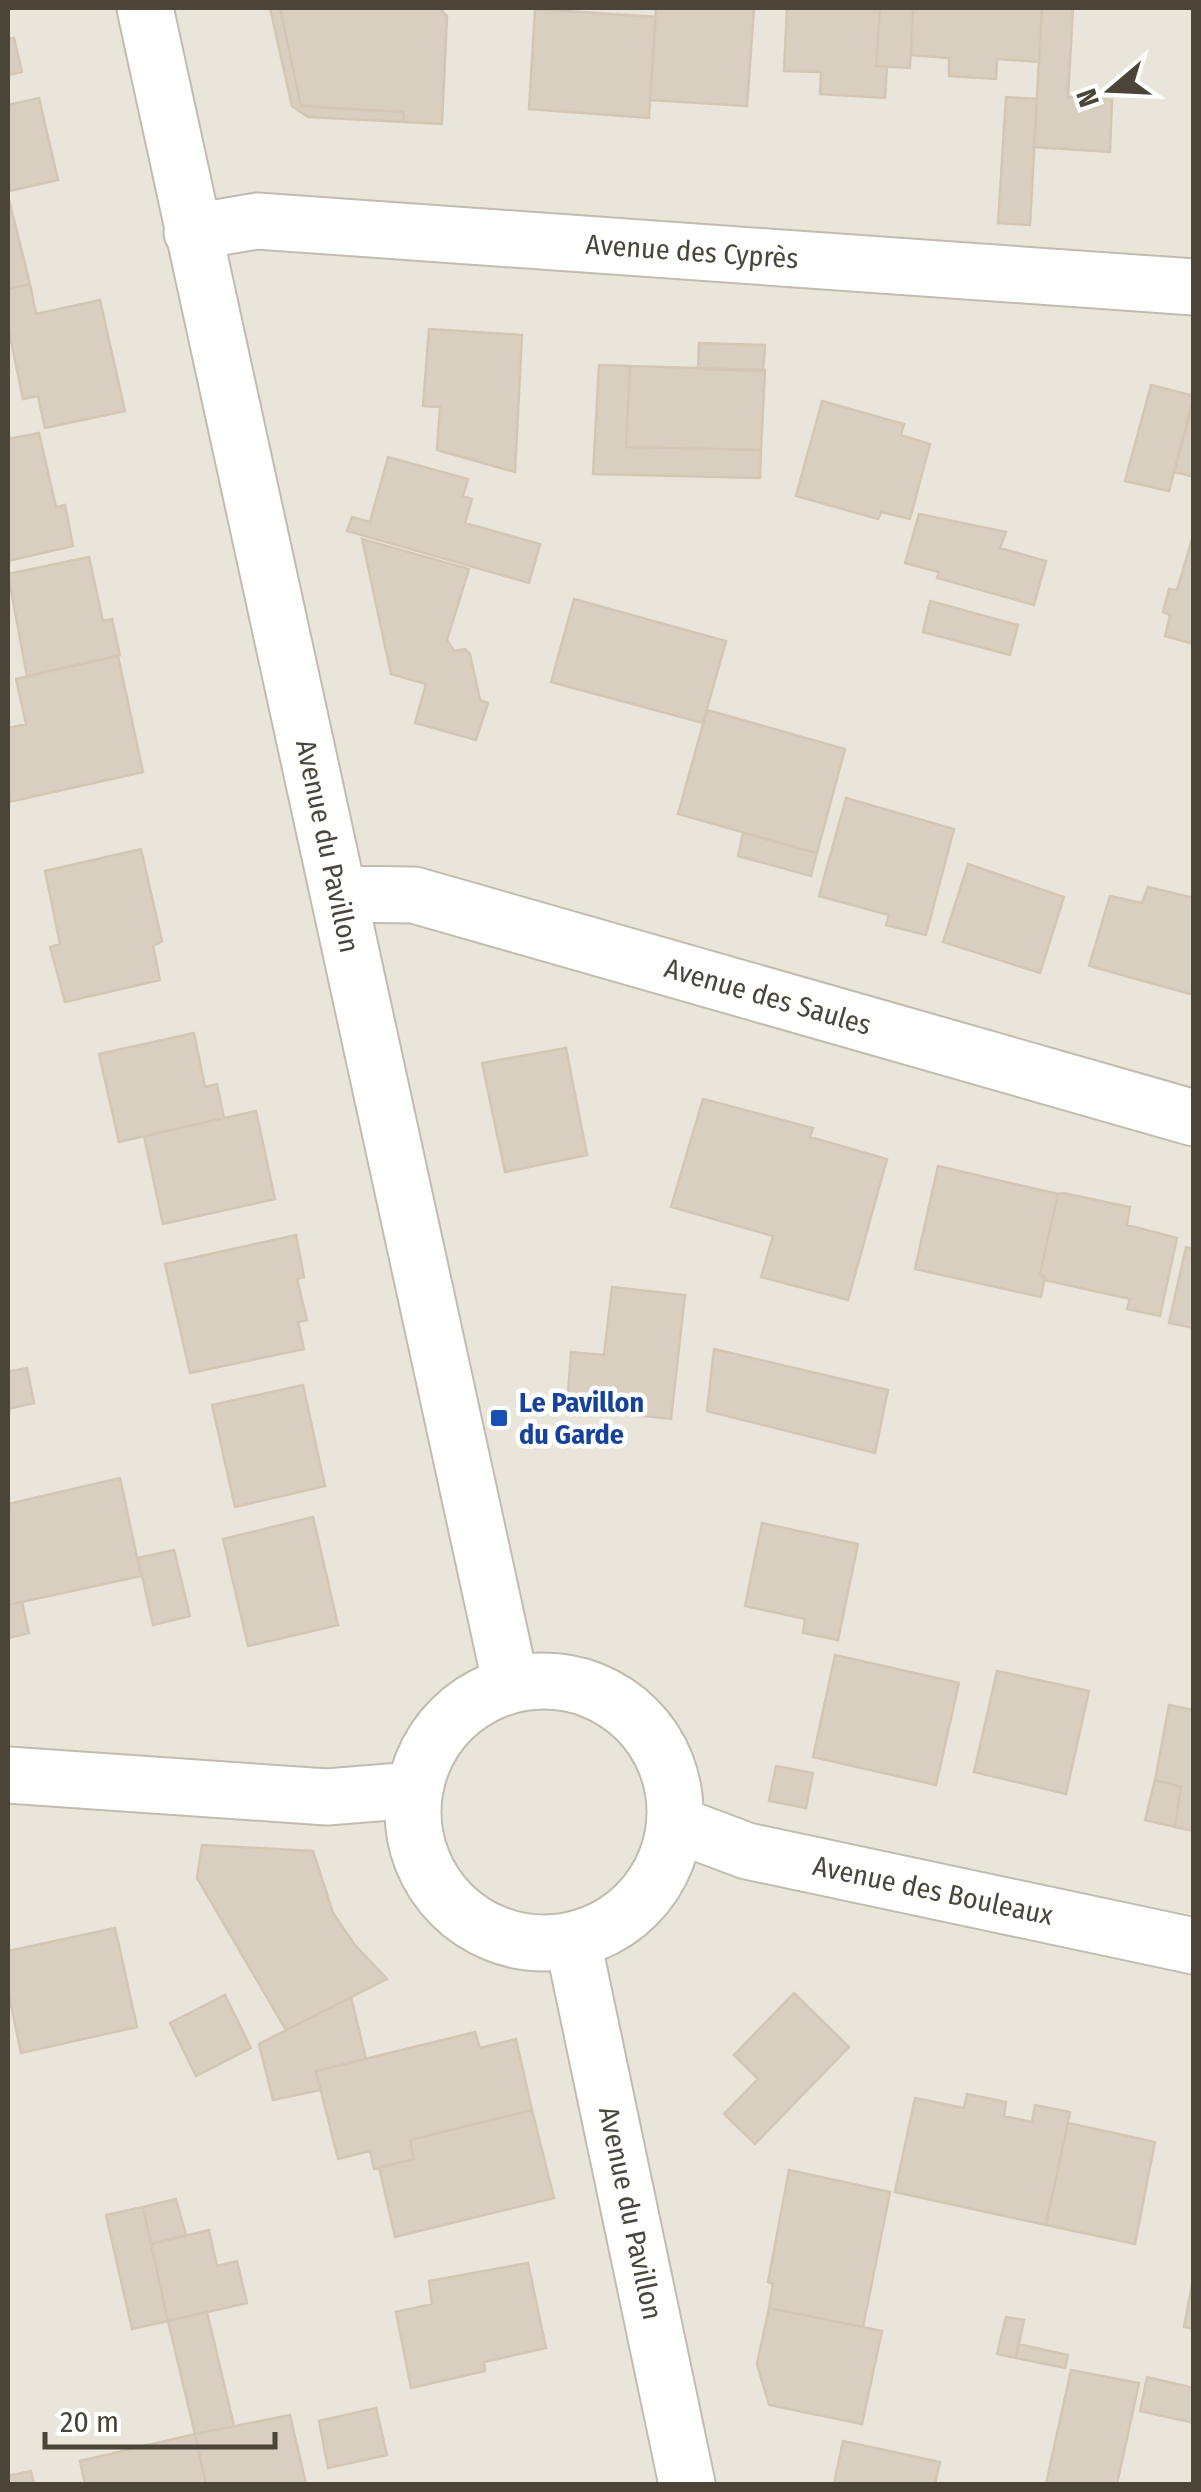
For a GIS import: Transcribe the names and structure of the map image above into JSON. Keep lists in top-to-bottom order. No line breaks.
{"streets":{"street":["Avenue des Cyprès","Avenue du Pavillon","Avenue des Saules","Avenue des Bouleaux"]},"crossings":[["Avenue des Cyprès","Avenue du Pavillon"],["Avenue du Pavillon","Avenue des Saules"],["Avenue du Pavillon","Avenue des Bouleaux"]],"places":{"transit":["Le Pavillon du Garde"]},"scale_bar":"20 m","north":"left"}
